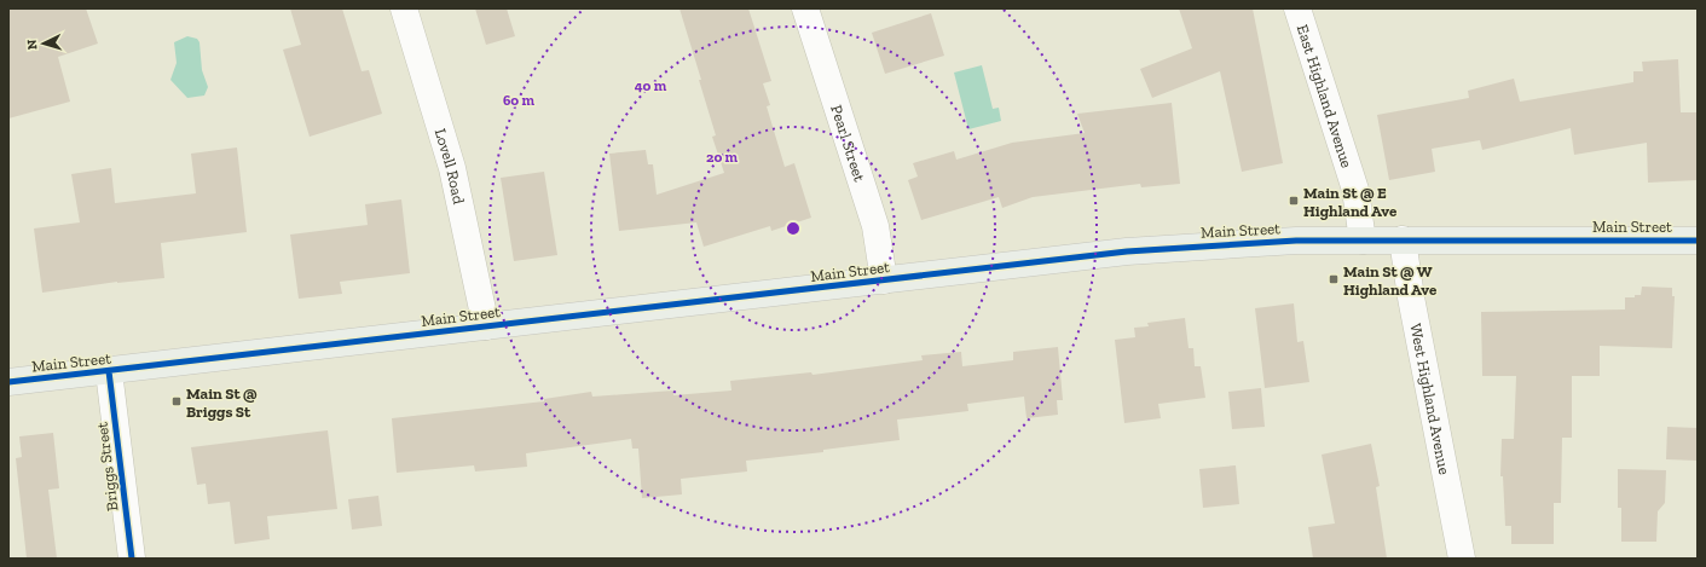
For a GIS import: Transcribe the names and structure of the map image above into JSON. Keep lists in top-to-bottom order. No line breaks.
{"streets":{"main road":["Main Street"],"street":["East Highland Avenue","Pearl Street","Lovell Road","West Highland Avenue","Briggs Street"]},"crossings":[["East Highland Avenue","Main Street"],["Pearl Street","Main Street"],["Lovell Road","Main Street"],["Main Street","West Highland Avenue"],["Main Street","Briggs Street"]],"places":{"transit":["Main St @ E Highland Ave","Main St @ W Highland Ave","Main St @ Briggs St"]},"north":"left","rings":["40 m","60 m","20 m"]}
